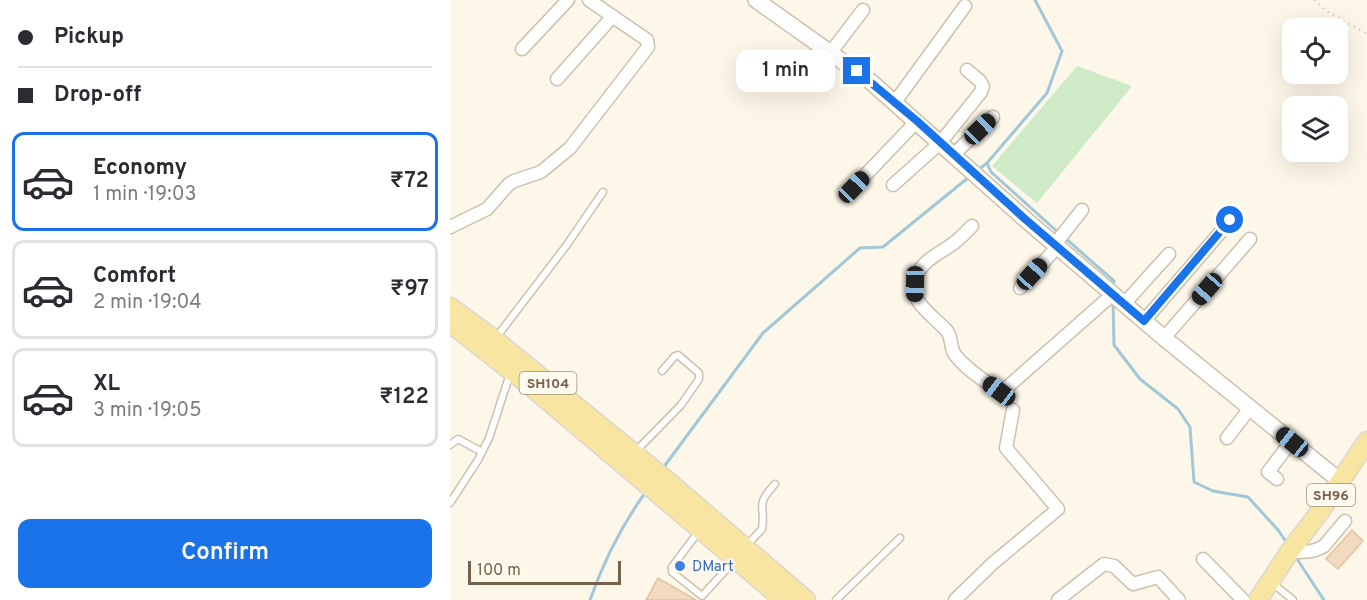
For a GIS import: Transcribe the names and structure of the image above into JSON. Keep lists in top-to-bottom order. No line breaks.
{"streets":{"main road":["SH104","SH96"]},"places":["DMart"],"scale_bar":"100 m","page":{"banner":["Pickup","Drop-off"],"bubble":"1 min","list":[{"name":"Economy","note":"1 min · 19:03","value":"₹72"},{"name":"Comfort","note":"2 min · 19:04","value":"₹97"},{"name":"XL","note":"3 min · 19:05","value":"₹122"}],"buttons":"Confirm","scale":"100 m"}}
